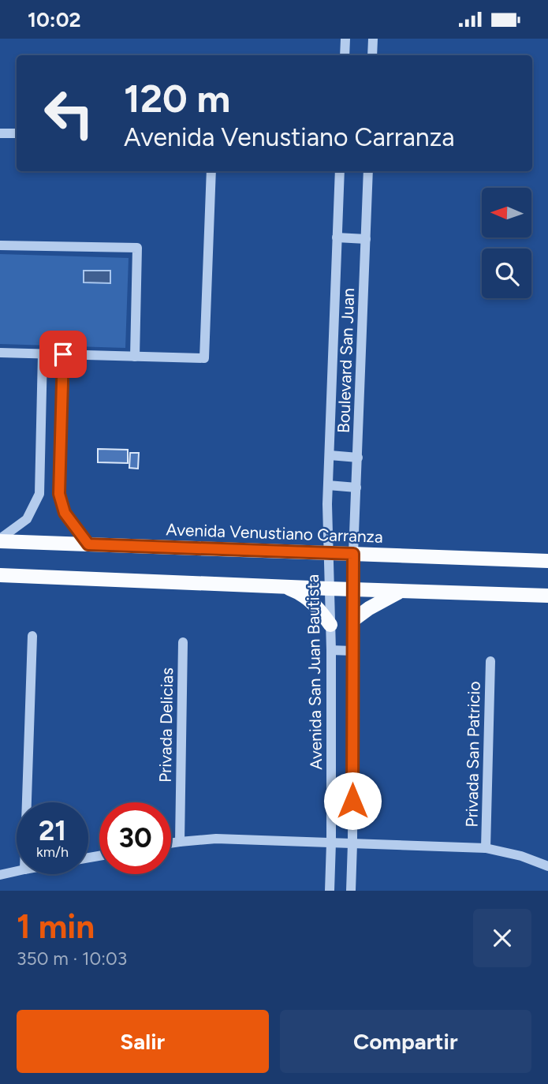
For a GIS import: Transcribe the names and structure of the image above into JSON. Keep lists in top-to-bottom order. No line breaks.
{"streets":{"main road":["Avenida Venustiano Carranza"],"street":["Boulevard San Juan","Avenida San Juan Bautista","Privada Delicias","Privada San Patricio"]},"crossings":[["Boulevard San Juan","Avenida Venustiano Carranza"],["Boulevard San Juan","Avenida San Juan Bautista"],["Avenida Venustiano Carranza","Avenida San Juan Bautista"]],"north":"left","page":{"status":"10:02","turn":["120 m","Avenida Venustiano Carranza"],"speed":"21 km/h","limit":"30","heading":["1 min","350 m · 10:03"],"buttons":["Salir","Compartir"]}}
